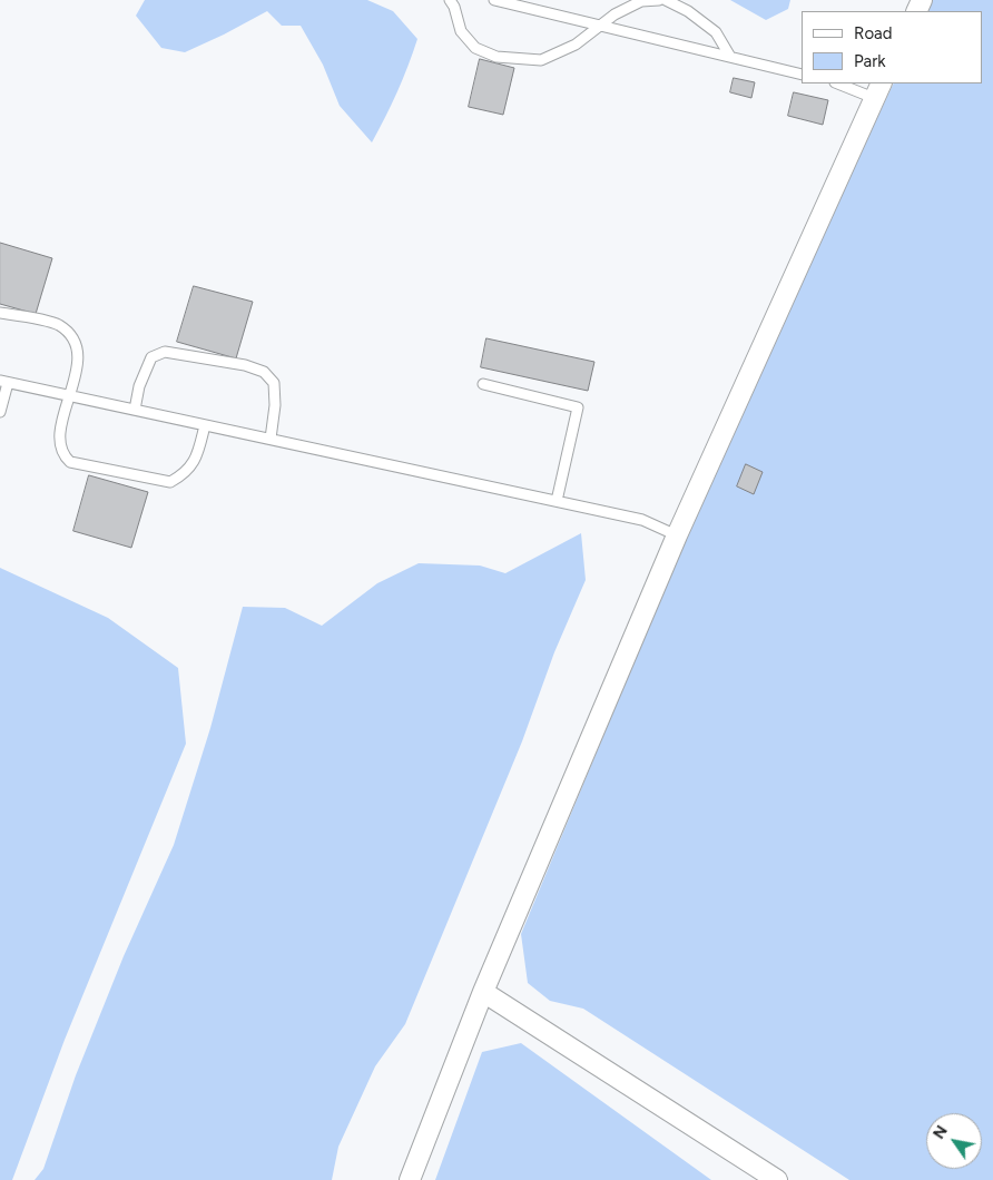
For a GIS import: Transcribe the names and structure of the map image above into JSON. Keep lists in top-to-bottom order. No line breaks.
{"legend":["Road","Park"],"north":"top left"}
